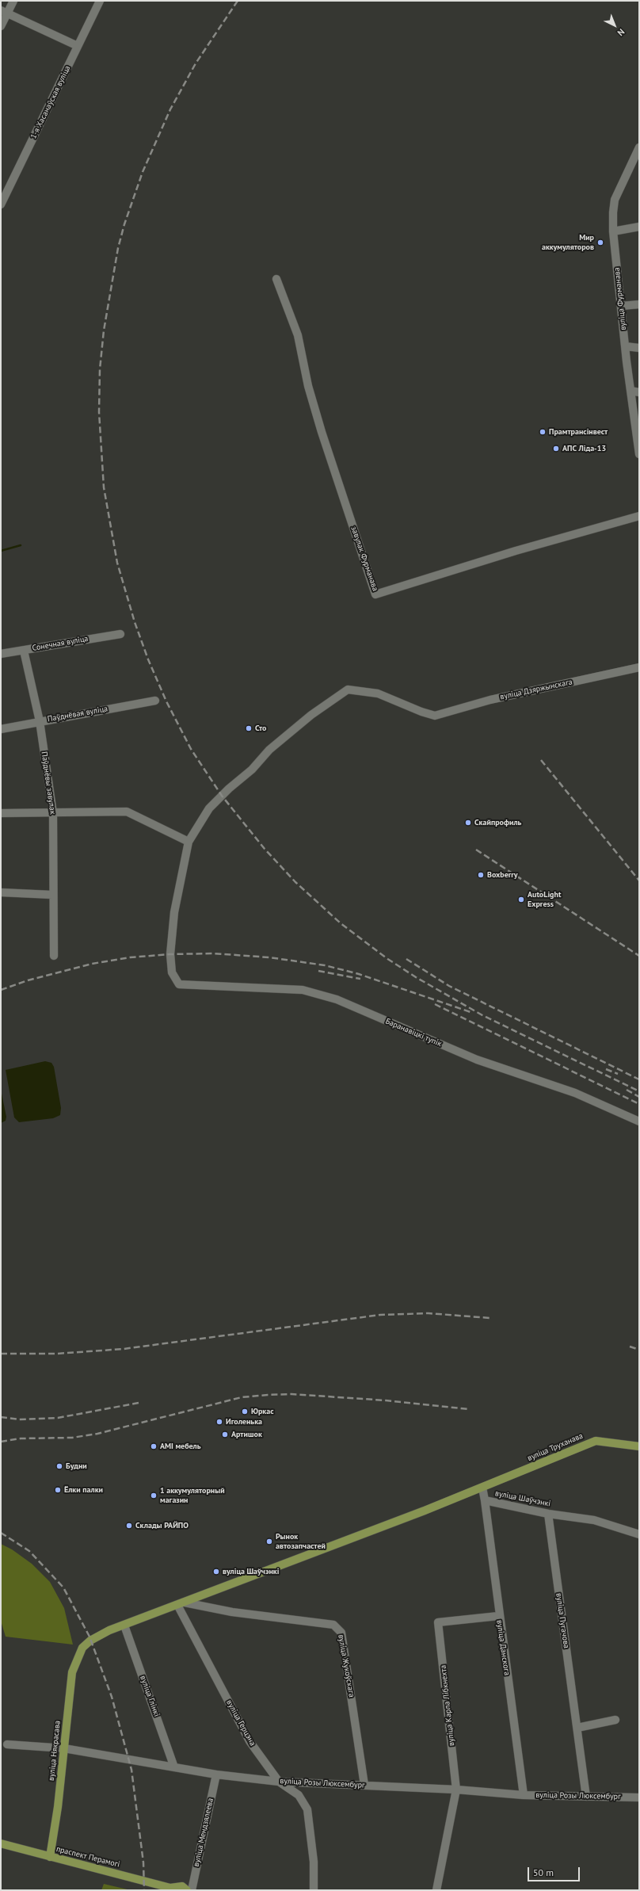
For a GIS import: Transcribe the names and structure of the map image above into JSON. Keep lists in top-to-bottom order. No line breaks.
{"streets":{"main road":["вуліца Труханава","вуліца Някрасава","праспект Перамогі"],"street":["1-я Хасанаўская вуліца","вуліца Фурманава","завулак Фурманава","Сонечная вуліца","вуліца Дзяржынскага","Паўднёвая вуліца","Паўднёвы завулак","Баранавіцкі тупік","вуліца Шаўчэнкі","вуліца Пугачова","вуліца Данскога","вуліца Жукоўскага","вуліца Глінкі","вуліца Карла Лібкнехта","вуліца Герцэна","вуліца Розы Люксембург","вуліца Мендзялеева"]},"crossings":[["Сонечная вуліца","Паўднёвы завулак"],["вуліца Дзяржынскага","Баранавіцкі тупік"],["Паўднёвая вуліца","Паўднёвы завулак"],["вуліца Труханава","вуліца Шаўчэнкі"],["вуліца Шаўчэнкі","вуліца Пугачова"],["вуліца Шаўчэнкі","вуліца Данскога"],["вуліца Пугачова","вуліца Розы Люксембург"],["вуліца Данскога","вуліца Карла Лібкнехта"],["вуліца Данскога","вуліца Розы Люксембург"],["вуліца Жукоўскага","вуліца Герцэна"],["вуліца Жукоўскага","вуліца Розы Люксембург"],["вуліца Глінкі","вуліца Някрасава"],["вуліца Глінкі","вуліца Розы Люксембург"],["вуліца Карла Лібкнехта","вуліца Розы Люксембург"],["вуліца Герцэна","вуліца Розы Люксембург"],["вуліца Някрасава","вуліца Розы Люксембург"],["вуліца Някрасава","праспект Перамогі"],["вуліца Розы Люксембург","вуліца Мендзялеева"]],"places":["Мир аккумуляторов","Прамтрансінвест","АПС Ліда-13","Сто","Скайпрофиль","Boxberry","AutoLight Express","Юркас","Иголенька","Артишок","AMI мебель","Будни","Ёлки палки","1 аккумуляторный магазин","Склады РАЙПО","Рынок автозапчастей","вуліца Шаўчэнкі"],"scale_bar":"50 m","north":"bottom right"}
